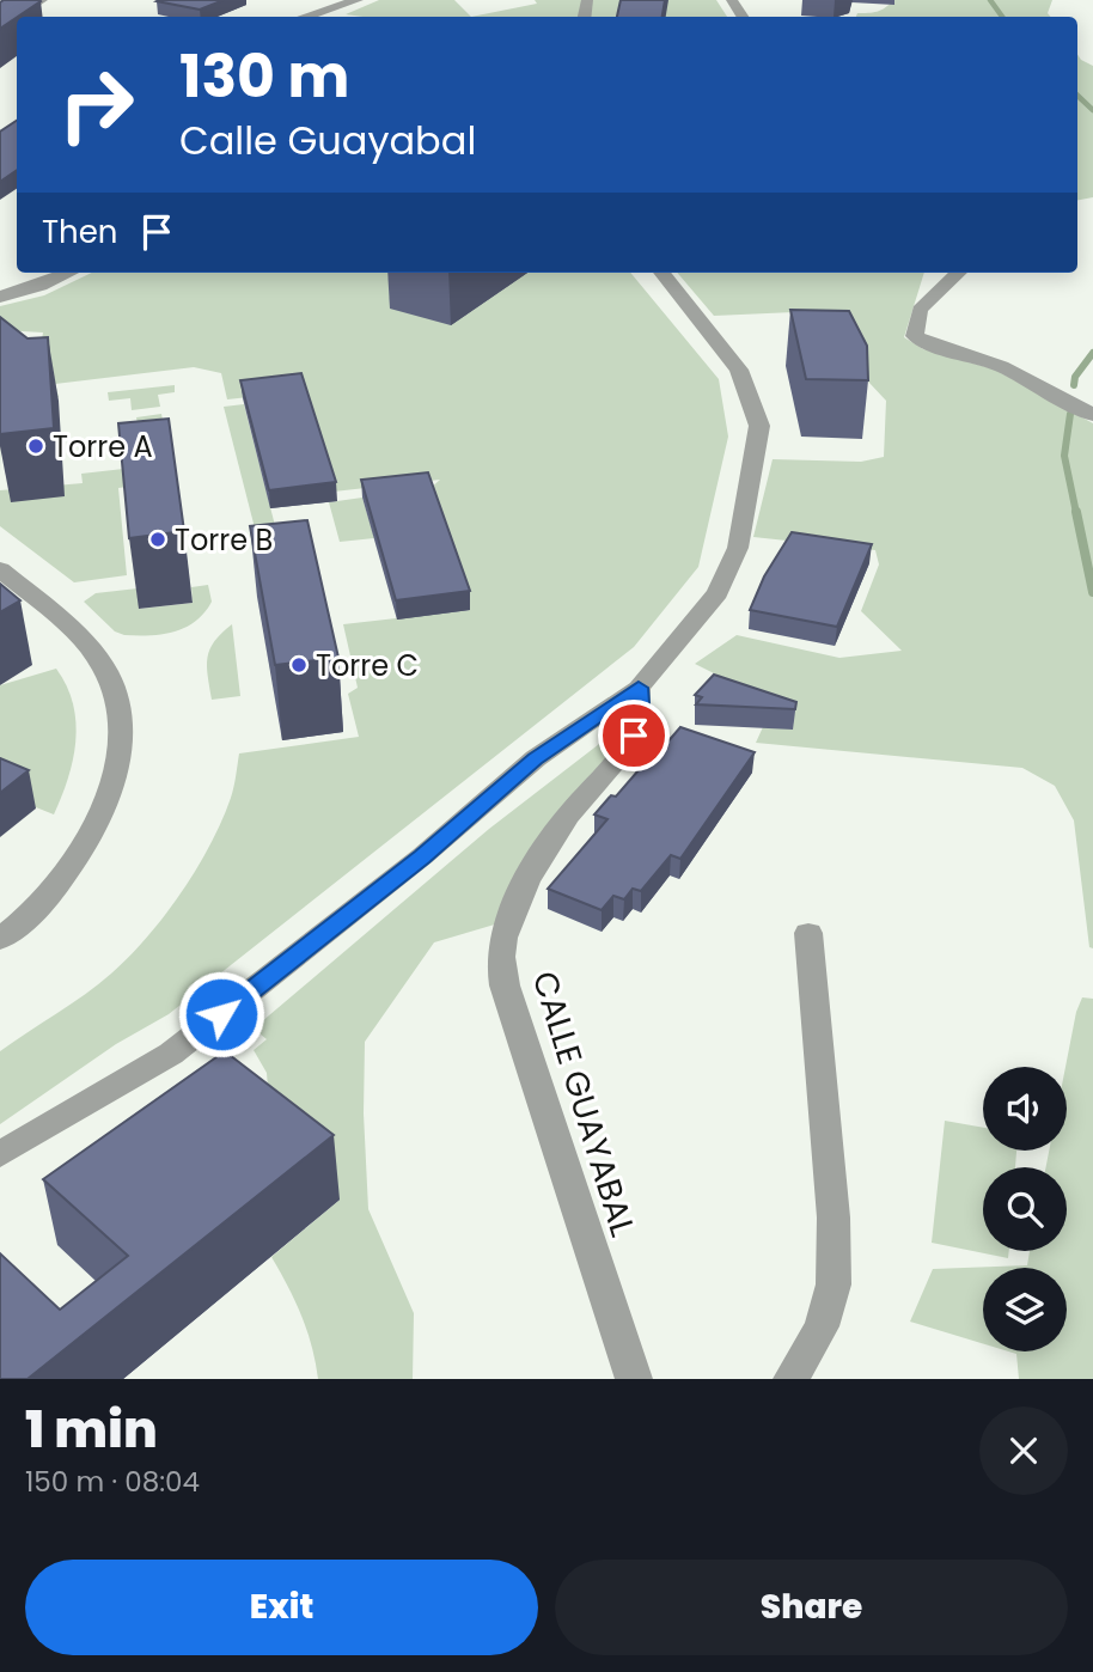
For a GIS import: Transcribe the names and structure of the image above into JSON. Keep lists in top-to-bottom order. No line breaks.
{"streets":{"street":["CALLE GUAYABAL"]},"places":["Torre A","Torre B","Torre C"],"page":{"turn":["130 m","Calle Guayabal"],"then":"Then","heading":["1 min","150 m · 08:04"],"buttons":["Exit","Share"]}}
